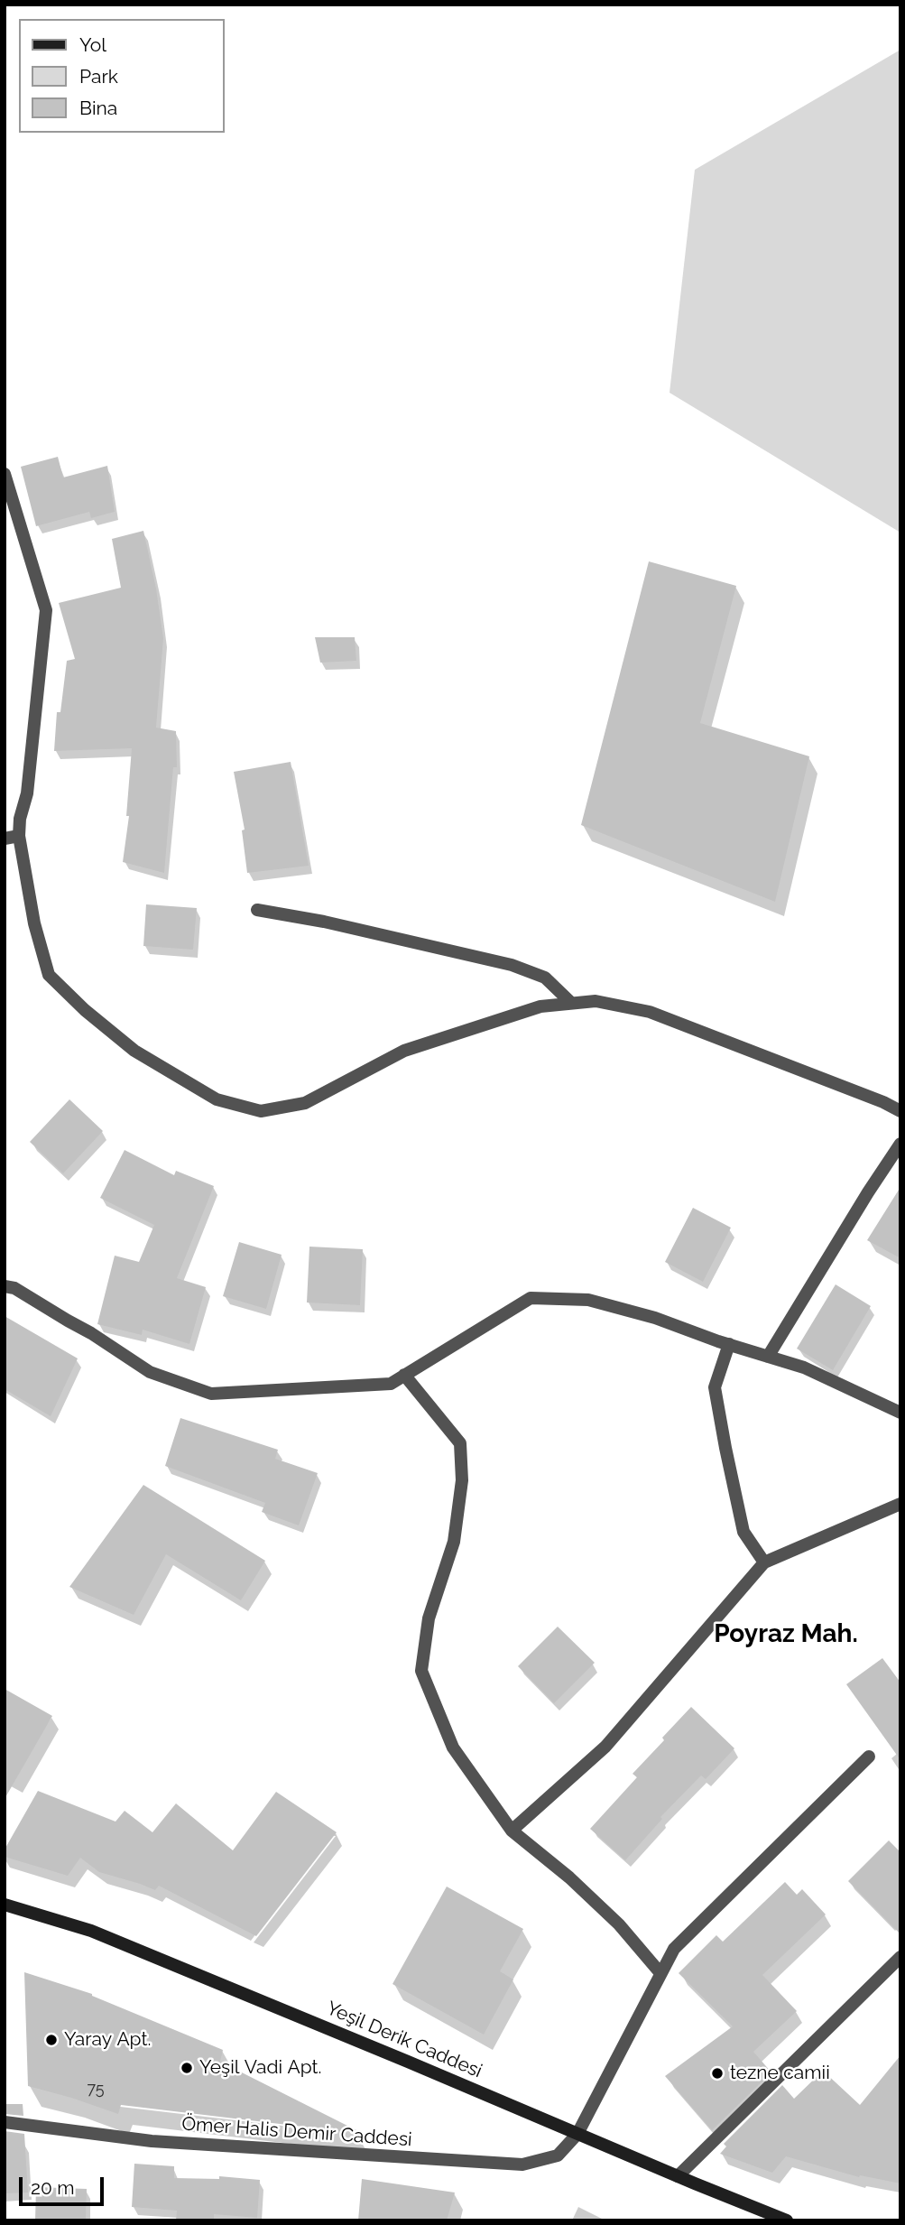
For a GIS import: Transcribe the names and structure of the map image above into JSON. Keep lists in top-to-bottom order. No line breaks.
{"streets":{"main road":["Yeşil Derik Caddesi"],"street":["Ömer Halis Demir Caddesi"]},"crossings":[["Yeşil Derik Caddesi","Ömer Halis Demir Caddesi"]],"districts":["Poyraz Mah."],"places":["Yaray Apt.","Yeşil Vadi Apt.","tezne camii"],"house_numbers":["75"],"legend":["Yol","Park","Bina"],"scale_bar":"20 m"}
